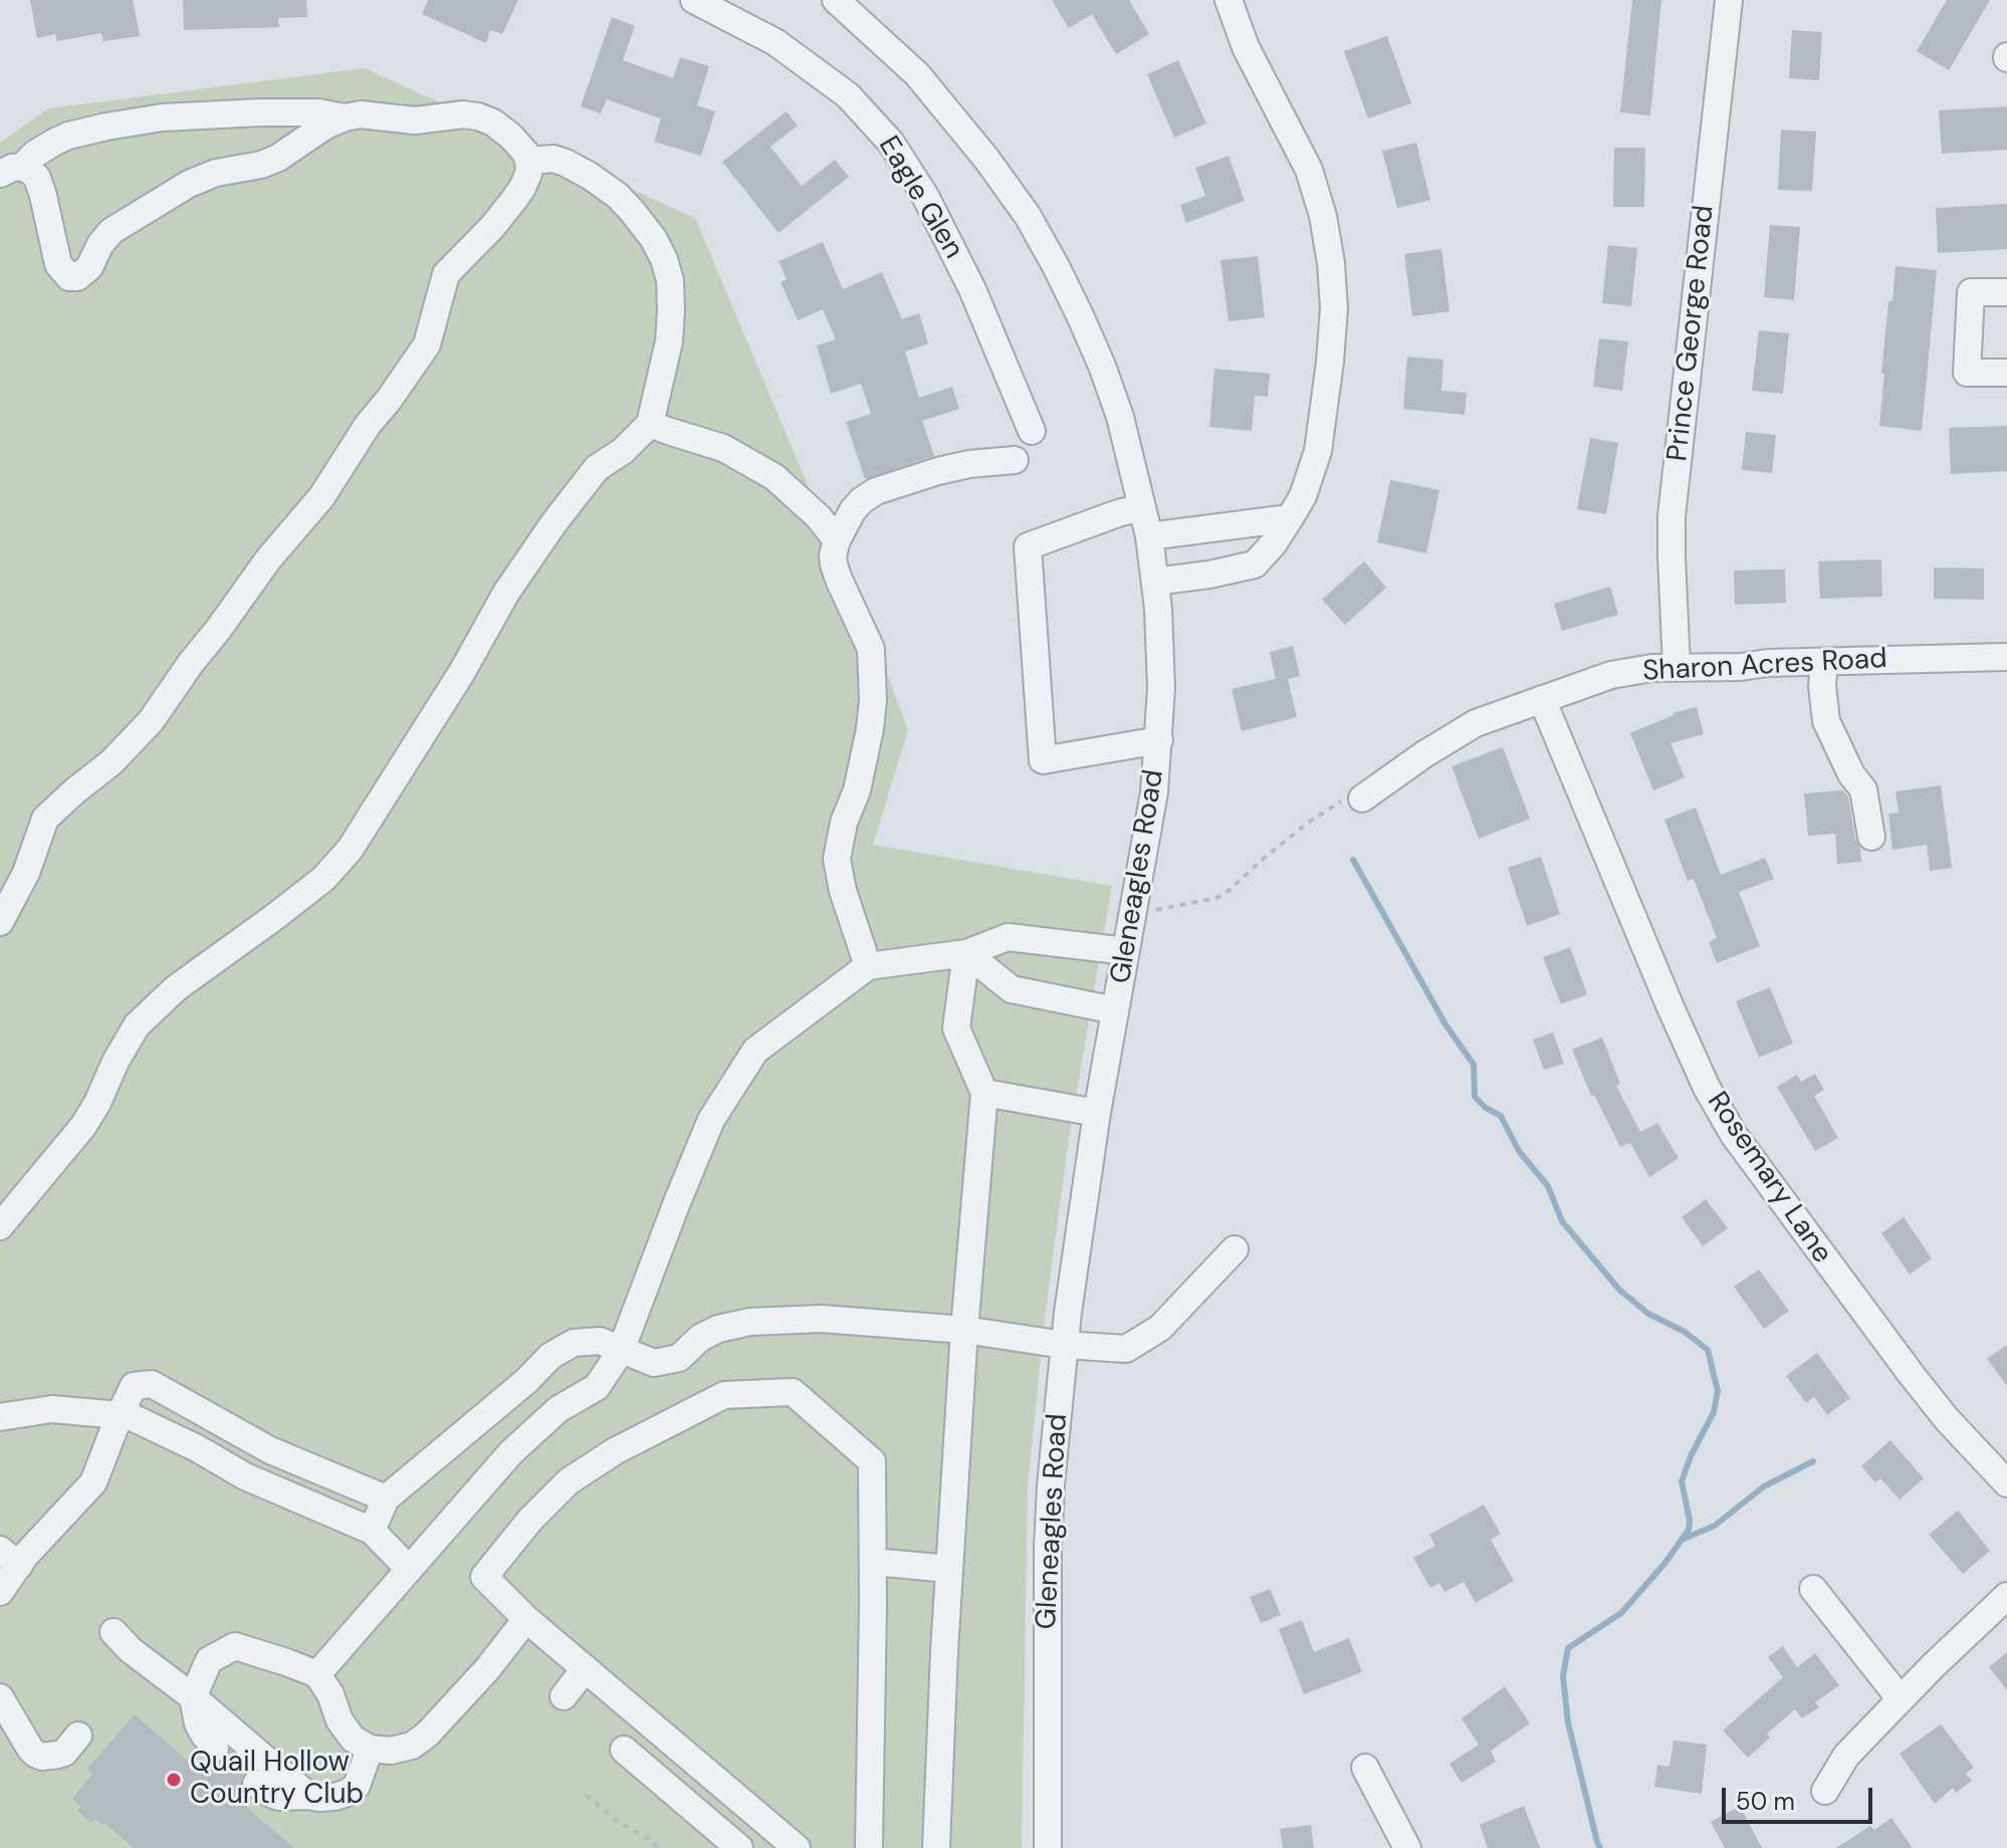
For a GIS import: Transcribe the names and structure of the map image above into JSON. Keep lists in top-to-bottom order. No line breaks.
{"streets":{"street":["Eagle Glen","Prince George Road","Sharon Acres Road","Gleneagles Road","Rosemary Lane"]},"crossings":[["Prince George Road","Sharon Acres Road"],["Sharon Acres Road","Rosemary Lane"]],"places":["Quail Hollow Country Club"],"scale_bar":"50 m"}
